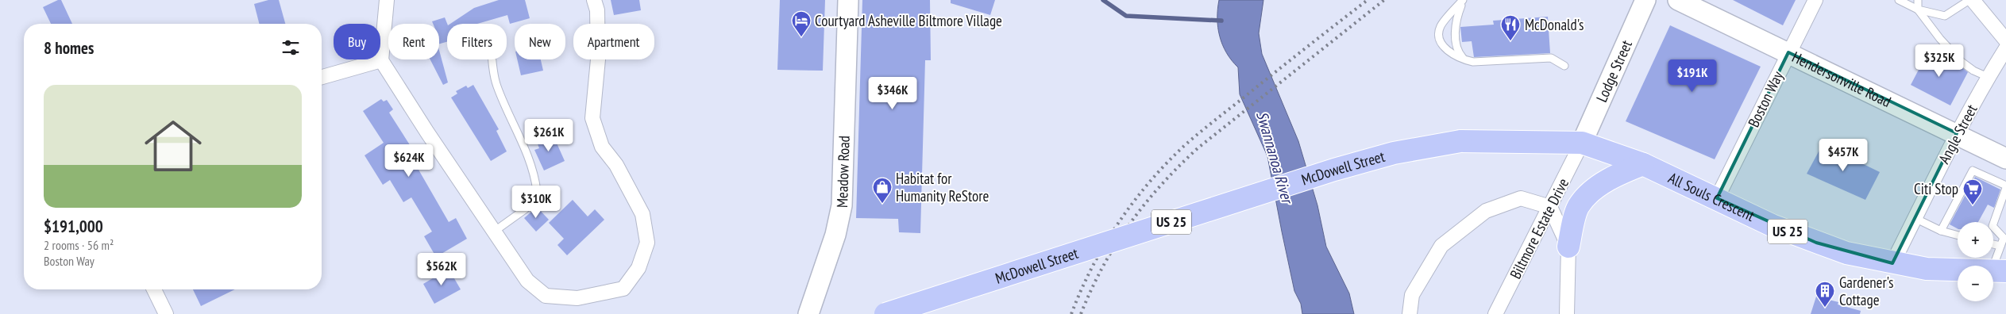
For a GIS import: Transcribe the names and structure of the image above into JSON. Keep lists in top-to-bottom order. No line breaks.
{"streets":{"main road":["Lodge Street","Hendersonville Road","McDowell Street","Meadow Road","All Souls Crescent","US 25"],"street":["Boston Way","Angle Street","Biltmore Estate Drive"]},"crossings":[["Lodge Street","McDowell Street"],["Lodge Street","All Souls Crescent"],["Lodge Street","Biltmore Estate Drive"],["Hendersonville Road","Boston Way"],["Hendersonville Road","Angle Street"],["Boston Way","All Souls Crescent"],["Angle Street","All Souls Crescent"],["McDowell Street","All Souls Crescent"],["McDowell Street","Biltmore Estate Drive"],["All Souls Crescent","Biltmore Estate Drive"]],"water":["Swannanoa River"],"places":{"hotel":["Courtyard Asheville Biltmore Village"],"restaurant":["McDonald's"],"shop":["Habitat for Humanity ReStore"],"supermarket":["Citi Stop"],"building":["Gardener's Cottage"]},"page":{"chip":["Buy","Rent","Filters","New","Apartment"],"heading":"8 homes","price":["$325K","$191K","$346K","$261K","$457K","$624K","$310K","$562K"],"list":[{"name":"$191,000","note":"2 rooms · 56 m² · Boston Way"}],"map_buttons":["+","−"]}}
